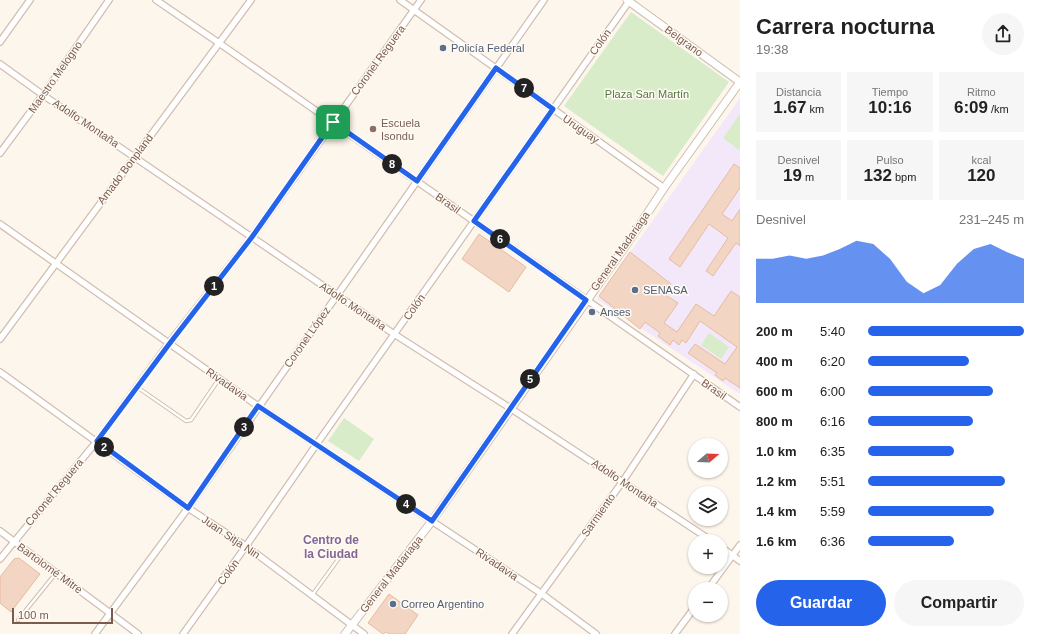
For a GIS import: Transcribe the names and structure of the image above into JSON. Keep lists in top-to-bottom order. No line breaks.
{"streets":{"street":["Belgrano","Colón","Coronel Reguera","Maestro Melogno","Adolfo Montaña","Uruguay","Amado Bonpland","Brasil","General Madariaga","Coronel López","Rivadavia","Sarmiento","Juan Sitja Nin","Bartolomé Mitre"]},"crossings":[["Belgrano","Colón"],["Belgrano","General Madariaga"],["Colón","Adolfo Montaña"],["Colón","Uruguay"],["Colón","Brasil"],["Colón","Rivadavia"],["Colón","Juan Sitja Nin"],["Coronel Reguera","Adolfo Montaña"],["Coronel Reguera","Uruguay"],["Coronel Reguera","Brasil"],["Coronel Reguera","Rivadavia"],["Coronel Reguera","Juan Sitja Nin"],["Coronel Reguera","Bartolomé Mitre"],["Maestro Melogno","Adolfo Montaña"],["Adolfo Montaña","Amado Bonpland"],["Adolfo Montaña","General Madariaga"],["Adolfo Montaña","Coronel López"],["Adolfo Montaña","Sarmiento"],["Uruguay","General Madariaga"],["Uruguay","Coronel López"],["Amado Bonpland","Brasil"],["Amado Bonpland","Rivadavia"],["Brasil","General Madariaga"],["Brasil","Coronel López"],["Brasil","Sarmiento"],["General Madariaga","Rivadavia"],["General Madariaga","Juan Sitja Nin"],["Coronel López","Rivadavia"],["Coronel López","Juan Sitja Nin"],["Coronel López","Bartolomé Mitre"],["Rivadavia","Sarmiento"]],"districts":["Centro de la Ciudad"],"parks":["Plaza San Martín"],"places":["Policía Federal","Escuela Isondu","SENASA","Anses","Correo Argentino"],"scale_bar":"100 m","north":"right","page":{"heading":["Carrera nocturna","19:38"],"stats":[["Distancia","1.67 km"],["Tiempo","10:16"],["Ritmo","6:09 /km"],["Desnivel","19 m"],["Pulso","132 bpm"],["kcal","120"]],"pins":["7","8","6","1","5","3","2","4"],"chart":["Desnivel","231–245 m"],"list":[{"name":"200 m","note":"5:40"},{"name":"400 m","note":"6:20"},{"name":"600 m","note":"6:00"},{"name":"800 m","note":"6:16"},{"name":"1.0 km","note":"6:35"},{"name":"1.2 km","note":"5:51"},{"name":"1.4 km","note":"5:59"},{"name":"1.6 km","note":"6:36"}],"map_buttons":["+","−"],"buttons":["Guardar","Compartir"],"scale":"100 m"}}
